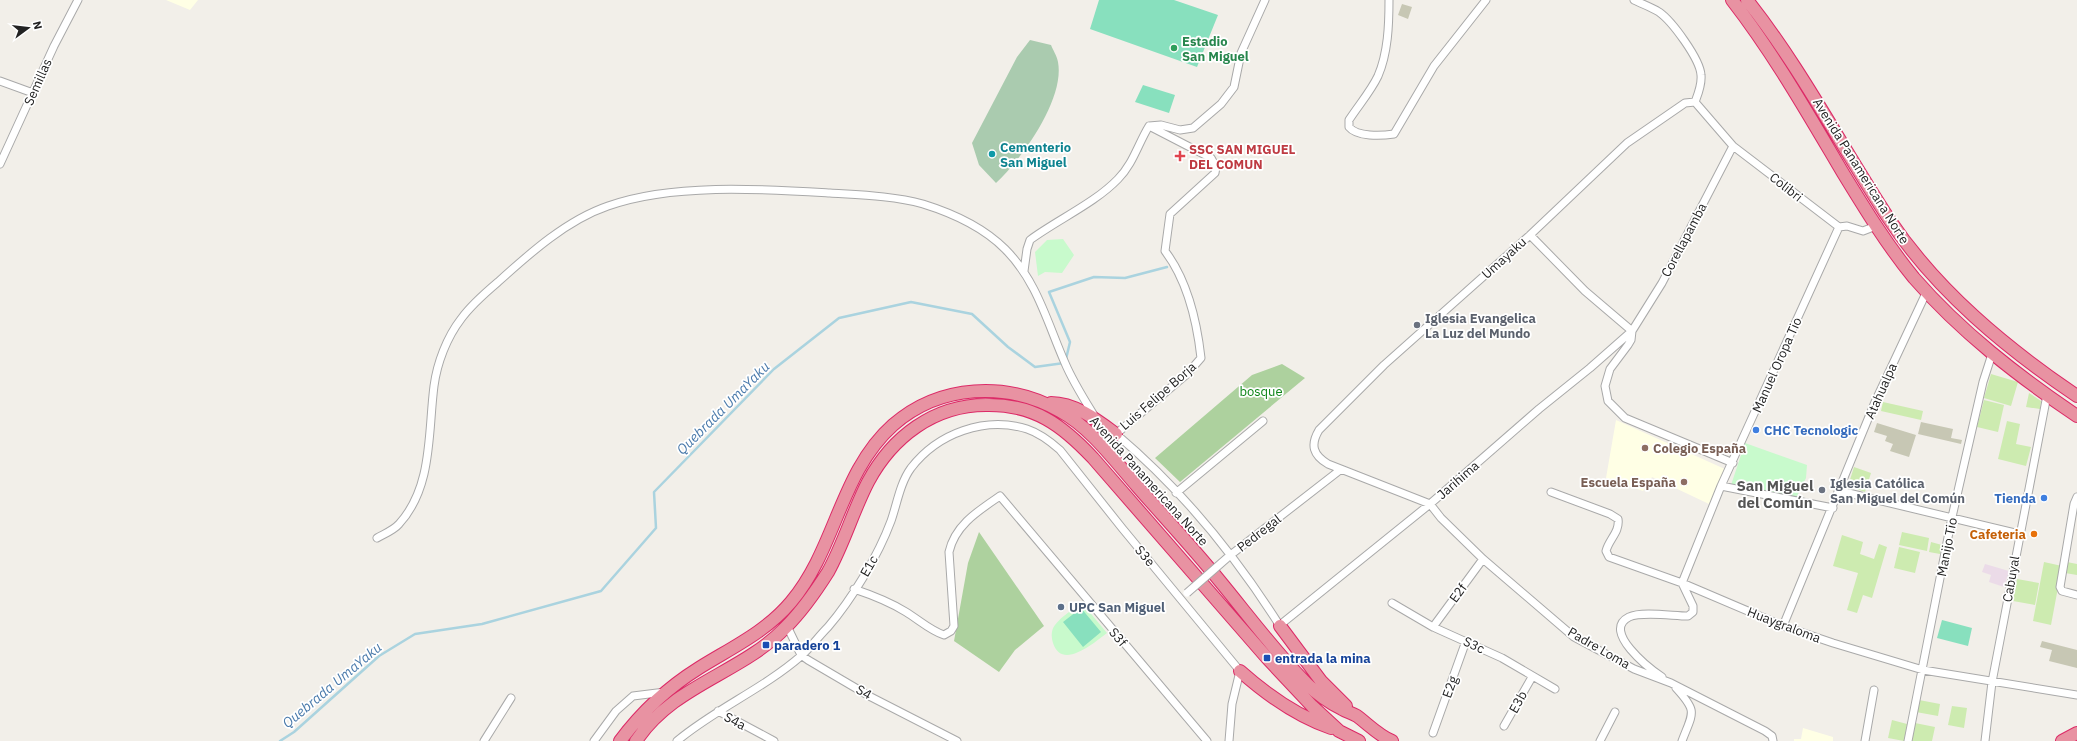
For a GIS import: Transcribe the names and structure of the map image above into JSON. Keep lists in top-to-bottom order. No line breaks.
{"streets":{"highway":["Avenida Panamericana Norte"],"street":["Semillas","Colibri","Corellapamba","Umayaku","Manuel Oropa Tio","Atahualpa","Luis Felipe Borja","Jarihima","Pedregal","Manijo Tio","S3e","E1c","Cabuyal","E2f","Huaygraloma","S3f","S3c","Padre Loma","E2g","S4","E3b","S4a"]},"crossings":[["Avenida Panamericana Norte","Atahualpa"],["Avenida Panamericana Norte","Manijo Tio"],["Avenida Panamericana Norte","Cabuyal"],["Colibri","Corellapamba"],["Colibri","Manuel Oropa Tio"],["Corellapamba","Jarihima"],["Umayaku","Jarihima"],["Umayaku","Pedregal"],["Umayaku","Padre Loma"],["Manuel Oropa Tio","Huaygraloma"],["Atahualpa","Huaygraloma"],["Luis Felipe Borja","Jarihima"],["Luis Felipe Borja","Pedregal"],["Jarihima","Padre Loma"],["Pedregal","S3e"],["Manijo Tio","Huaygraloma"],["S3e","E1c"],["E1c","S3f"],["E1c","S4"],["E1c","S4a"],["Cabuyal","Huaygraloma"],["E2f","S3c"],["E2f","Padre Loma"],["S3c","E2g"],["S3c","E3b"]],"districts":["San Miguel del Común"],"water":["Quebrada UmaYaku"],"parks":["bosque"],"places":{"other":["Estadio San Miguel","Cementerio San Miguel","Iglesia Evangelica La Luz del Mundo","CHC Tecnologic","Colegio España","Escuela España","Iglesia Católica San Miguel del Común","Tienda","Cafeteria","UPC San Miguel"],"health":["SSC SAN MIGUEL DEL COMUN"],"transit":["paradero 1","entrada la mina"]},"north":"right"}
